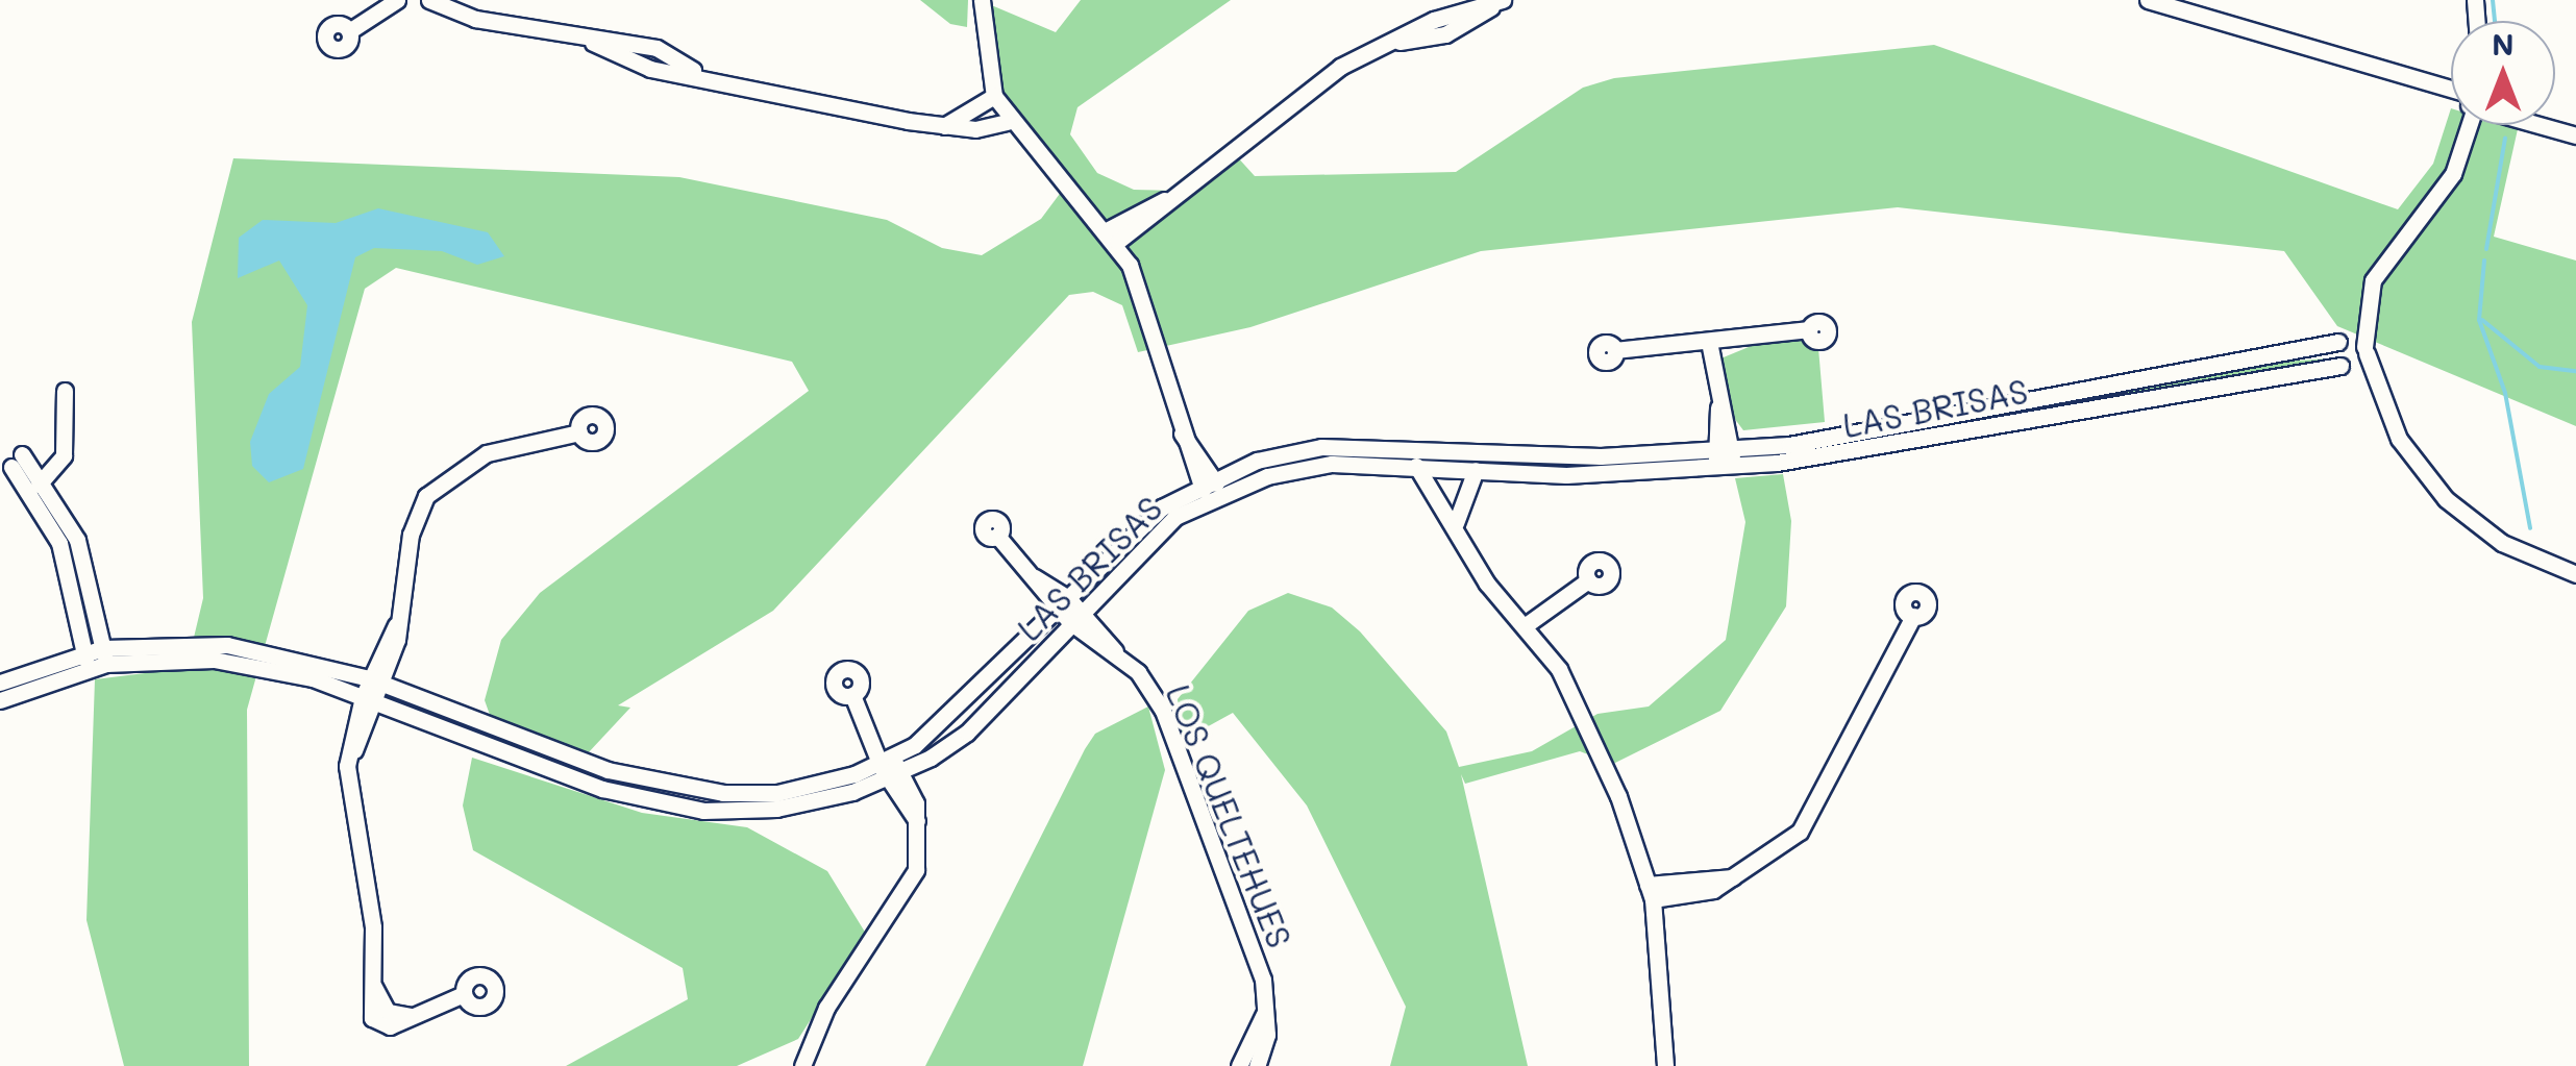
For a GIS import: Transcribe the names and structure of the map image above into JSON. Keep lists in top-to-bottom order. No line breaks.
{"streets":{"street":["LAS BRISAS","LOS QUELTEHUES"]},"crossings":[["LAS BRISAS","LOS QUELTEHUES"]],"north":"top"}
